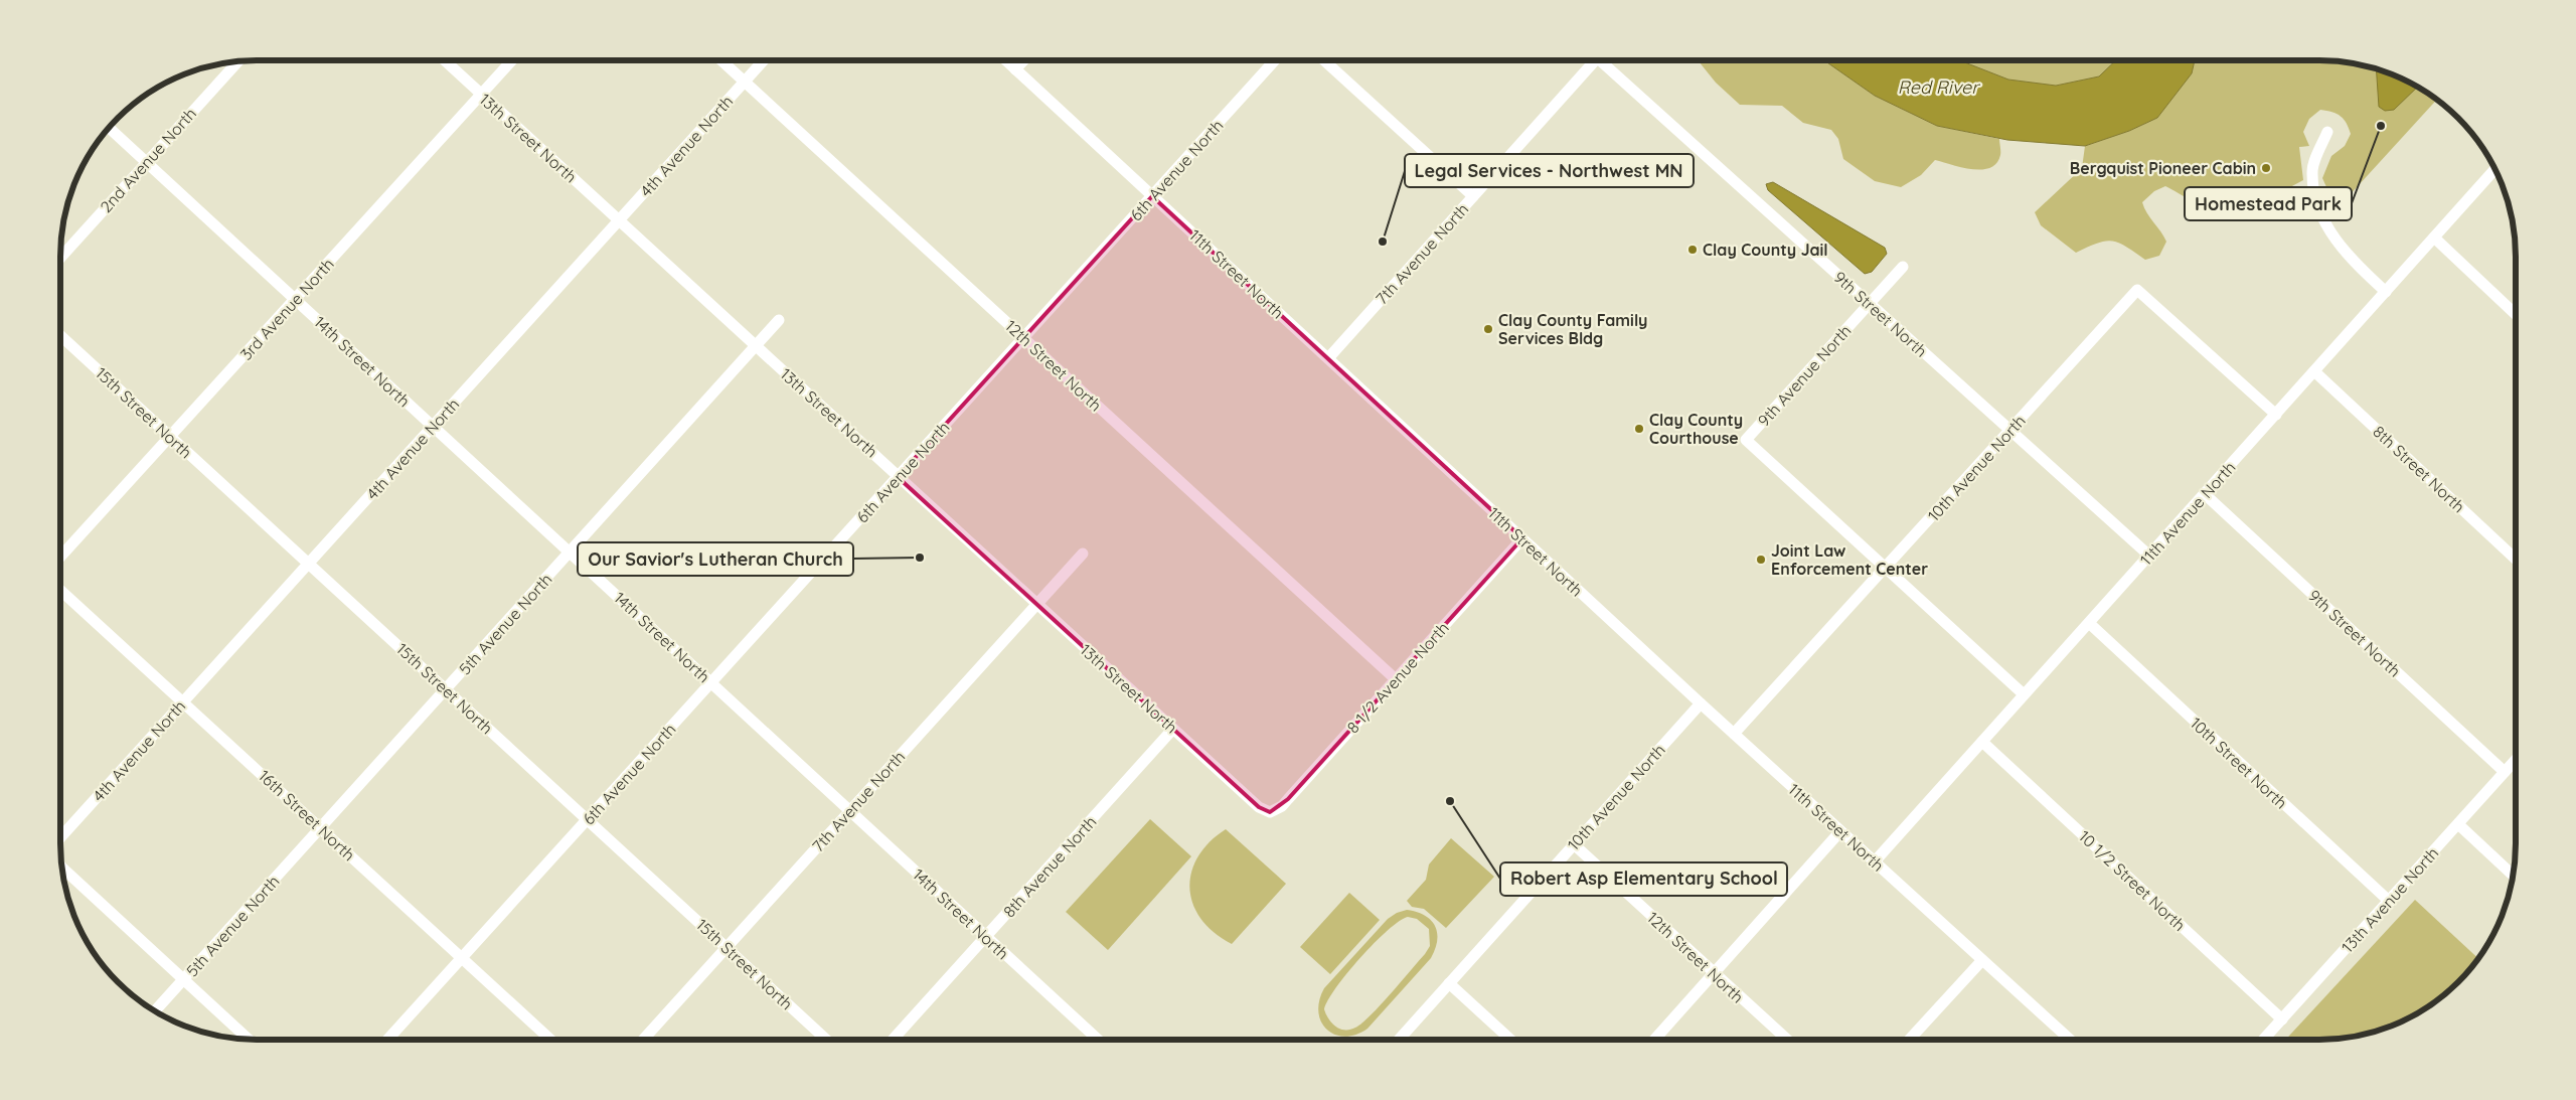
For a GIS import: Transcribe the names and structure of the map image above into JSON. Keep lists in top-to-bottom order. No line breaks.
{"streets":{"street":["13th Street North","4th Avenue North","2nd Avenue North","6th Avenue North","7th Avenue North","11th Street North","3rd Avenue North","9th Street North","14th Street North","12th Street North","9th Avenue North","15th Street North","10th Avenue North","8th Street North","11th Avenue North","5th Avenue North","8 1/2 Avenue North","10th Street North","16th Street North","8th Avenue North","10 1/2 Street North","13th Avenue North"]},"crossings":[["13th Street North","4th Avenue North"],["13th Street North","6th Avenue North"],["13th Street North","7th Avenue North"],["13th Street North","3rd Avenue North"],["13th Street North","5th Avenue North"],["13th Street North","8 1/2 Avenue North"],["13th Street North","8th Avenue North"],["4th Avenue North","14th Street North"],["4th Avenue North","12th Street North"],["4th Avenue North","15th Street North"],["4th Avenue North","16th Street North"],["2nd Avenue North","14th Street North"],["6th Avenue North","11th Street North"],["6th Avenue North","14th Street North"],["6th Avenue North","12th Street North"],["6th Avenue North","15th Street North"],["6th Avenue North","16th Street North"],["7th Avenue North","11th Street North"],["7th Avenue North","14th Street North"],["7th Avenue North","15th Street North"],["11th Street North","10th Avenue North"],["11th Street North","11th Avenue North"],["11th Street North","8 1/2 Avenue North"],["3rd Avenue North","14th Street North"],["3rd Avenue North","15th Street North"],["9th Street North","9th Avenue North"],["9th Street North","10th Avenue North"],["9th Street North","11th Avenue North"],["9th Street North","13th Avenue North"],["14th Street North","5th Avenue North"],["14th Street North","8th Avenue North"],["12th Street North","10th Avenue North"],["12th Street North","8 1/2 Avenue North"],["9th Avenue North","10th Avenue North"],["15th Street North","5th Avenue North"],["10th Avenue North","11th Avenue North"],["8th Street North","11th Avenue North"],["11th Avenue North","10th Street North"],["11th Avenue North","10 1/2 Street North"],["5th Avenue North","16th Street North"],["10th Street North","13th Avenue North"],["10 1/2 Street North","13th Avenue North"]],"water":["Red River"],"places":["Homestead Park","Bergquist Pioneer Cabin","Legal Services - Northwest MN","Clay County Jail","Clay County Family Services Bldg","Clay County Courthouse","Our Savior's Lutheran Church","Joint Law Enforcement Center","Robert Asp Elementary School"]}
